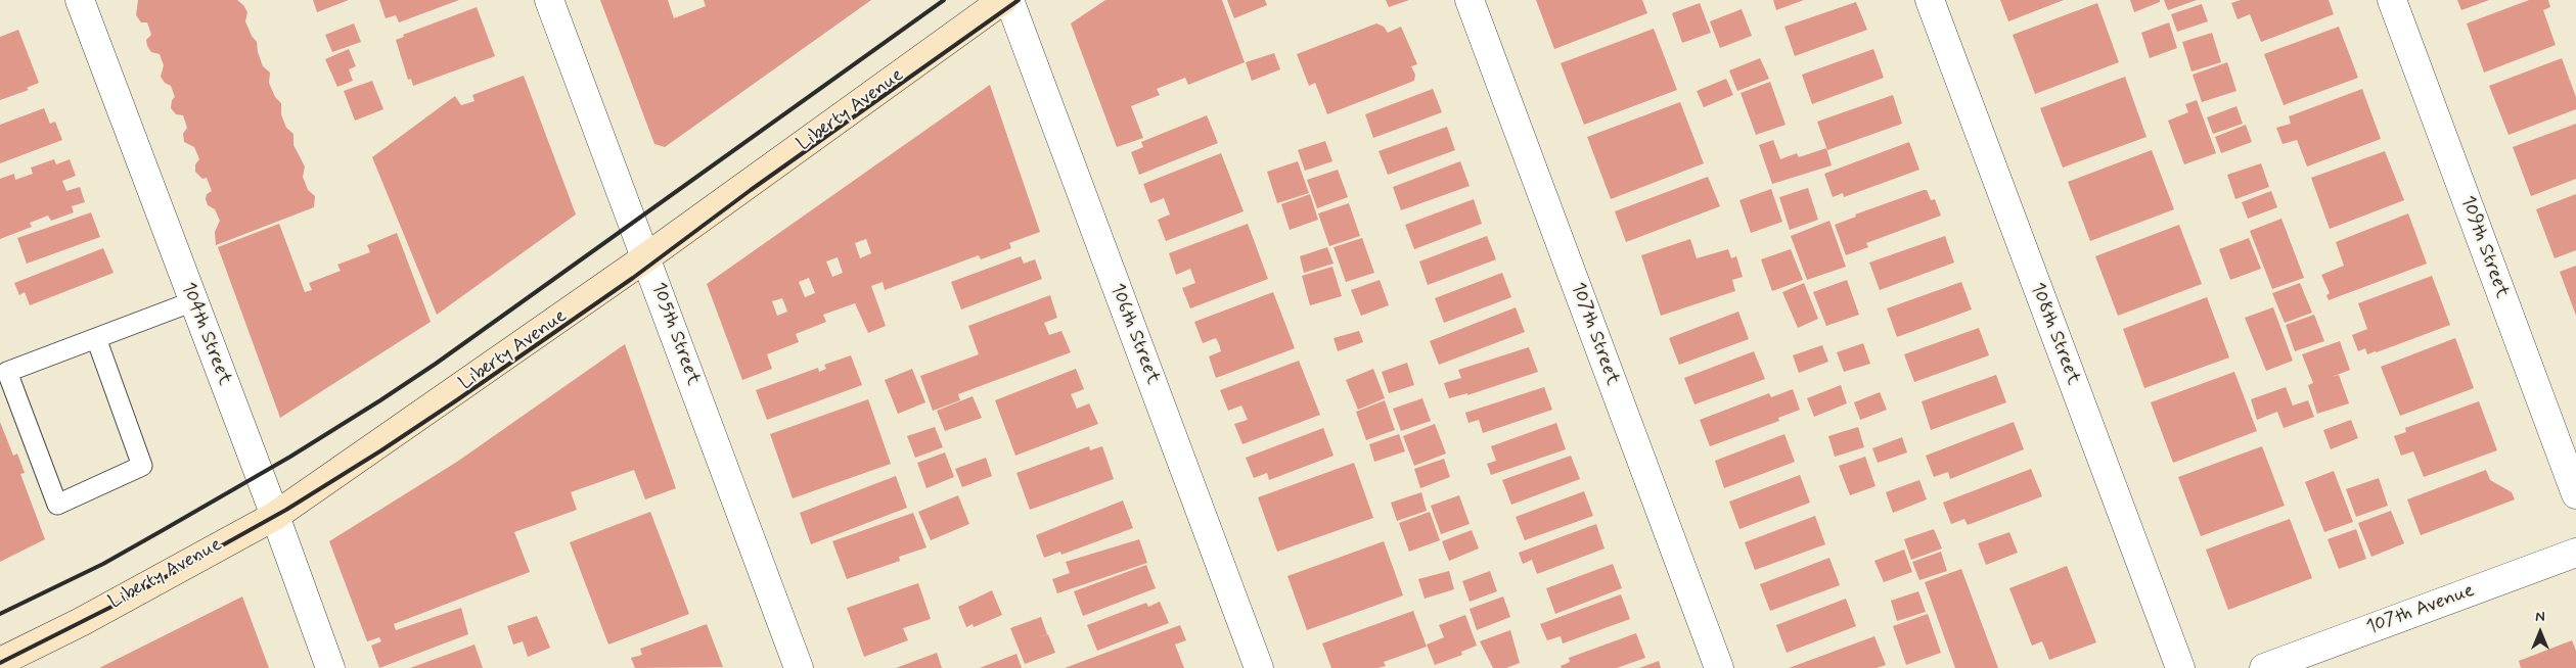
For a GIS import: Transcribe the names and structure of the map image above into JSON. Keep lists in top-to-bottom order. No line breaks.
{"streets":{"street":["Liberty Avenue","109th Street","104th Street","105th Street","106th Street","107th Street","108th Street","107th Avenue"]},"crossings":[["Liberty Avenue","104th Street"],["Liberty Avenue","105th Street"]],"north":"top"}
